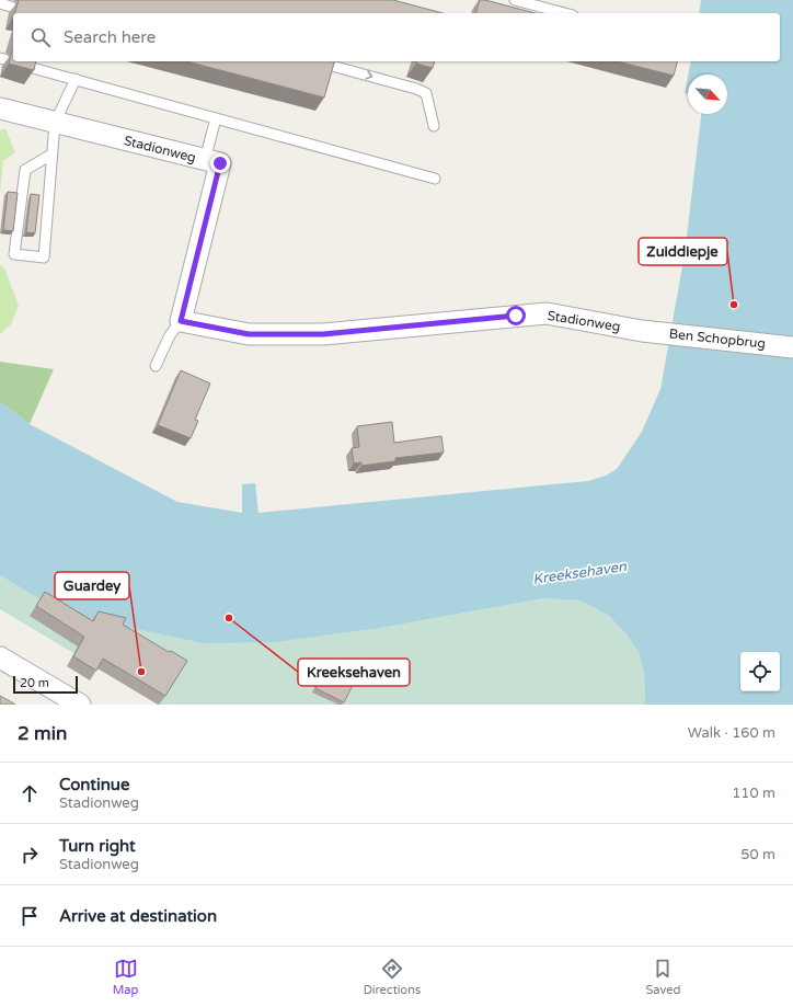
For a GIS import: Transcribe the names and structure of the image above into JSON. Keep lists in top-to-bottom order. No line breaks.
{"streets":{"street":["Stadionweg","Ben Schopbrug"]},"crossings":[["Stadionweg","Ben Schopbrug"]],"water":["Kreeksehaven"],"places":["Zuiddiepje","Kreeksehaven","Guardey"],"scale_bar":"20 m","north":"bottom right","page":{"search":"Search here","scale":"20 m","heading":["2 min","Walk · 160 m"],"list":[["Continue","Stadionweg","110 m"],["Turn right","Stadionweg","50 m"],"Arrive at destination"],"nav":["Map","Directions","Saved"]}}
